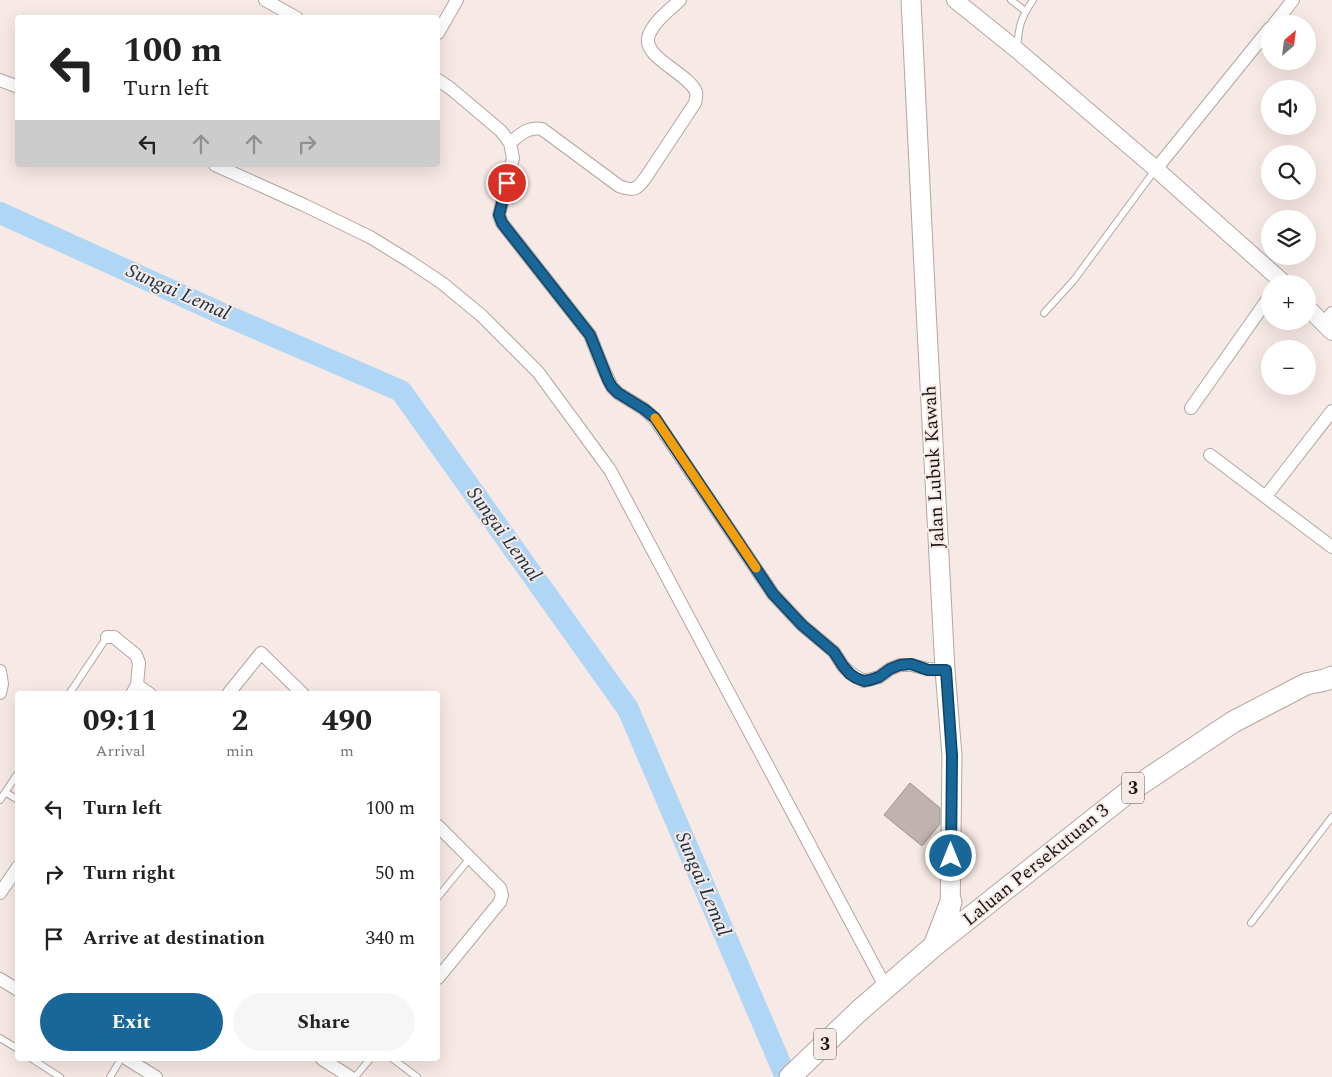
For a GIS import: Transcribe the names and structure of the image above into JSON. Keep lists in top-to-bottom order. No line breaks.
{"streets":{"highway":["3","Laluan Persekutuan 3"],"main road":["Jalan Lubuk Kawah"]},"water":["Sungai Lemal"],"north":"top right","page":{"map_buttons":["+","−"],"turn":["100 m","Turn left"],"eta":["09:11","Arrival","2","min","490","m"],"list":[{"name":"Turn left","value":"100 m"},{"name":"Turn right","value":"50 m"},{"name":"Arrive at destination","value":"340 m"}],"buttons":["Exit","Share"]}}
